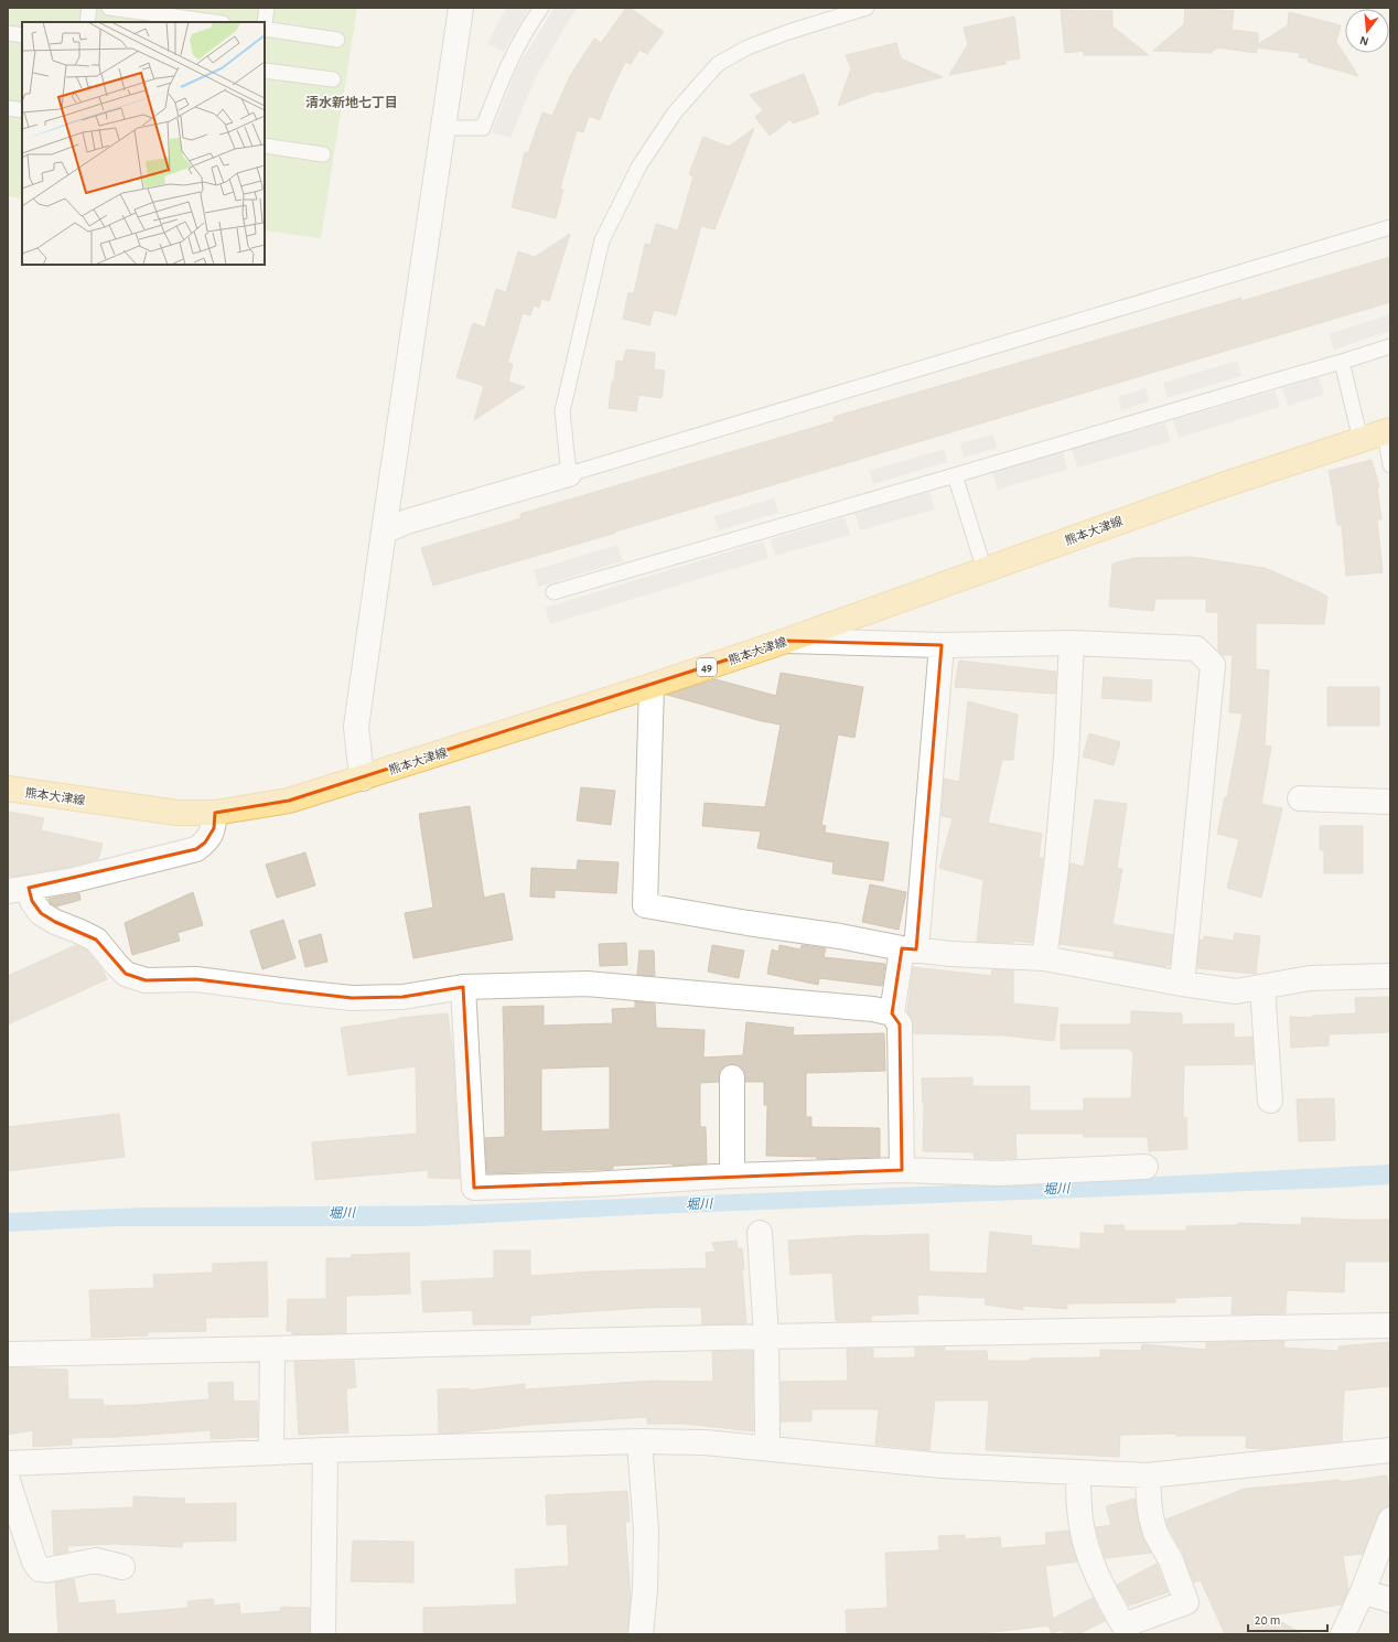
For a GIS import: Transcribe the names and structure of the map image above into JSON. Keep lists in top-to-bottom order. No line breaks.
{"streets":{"main road":["熊本大津線","49"]},"districts":["清水新地七丁目"],"water":["堀川"],"scale_bar":"20 m","north":"bottom"}
